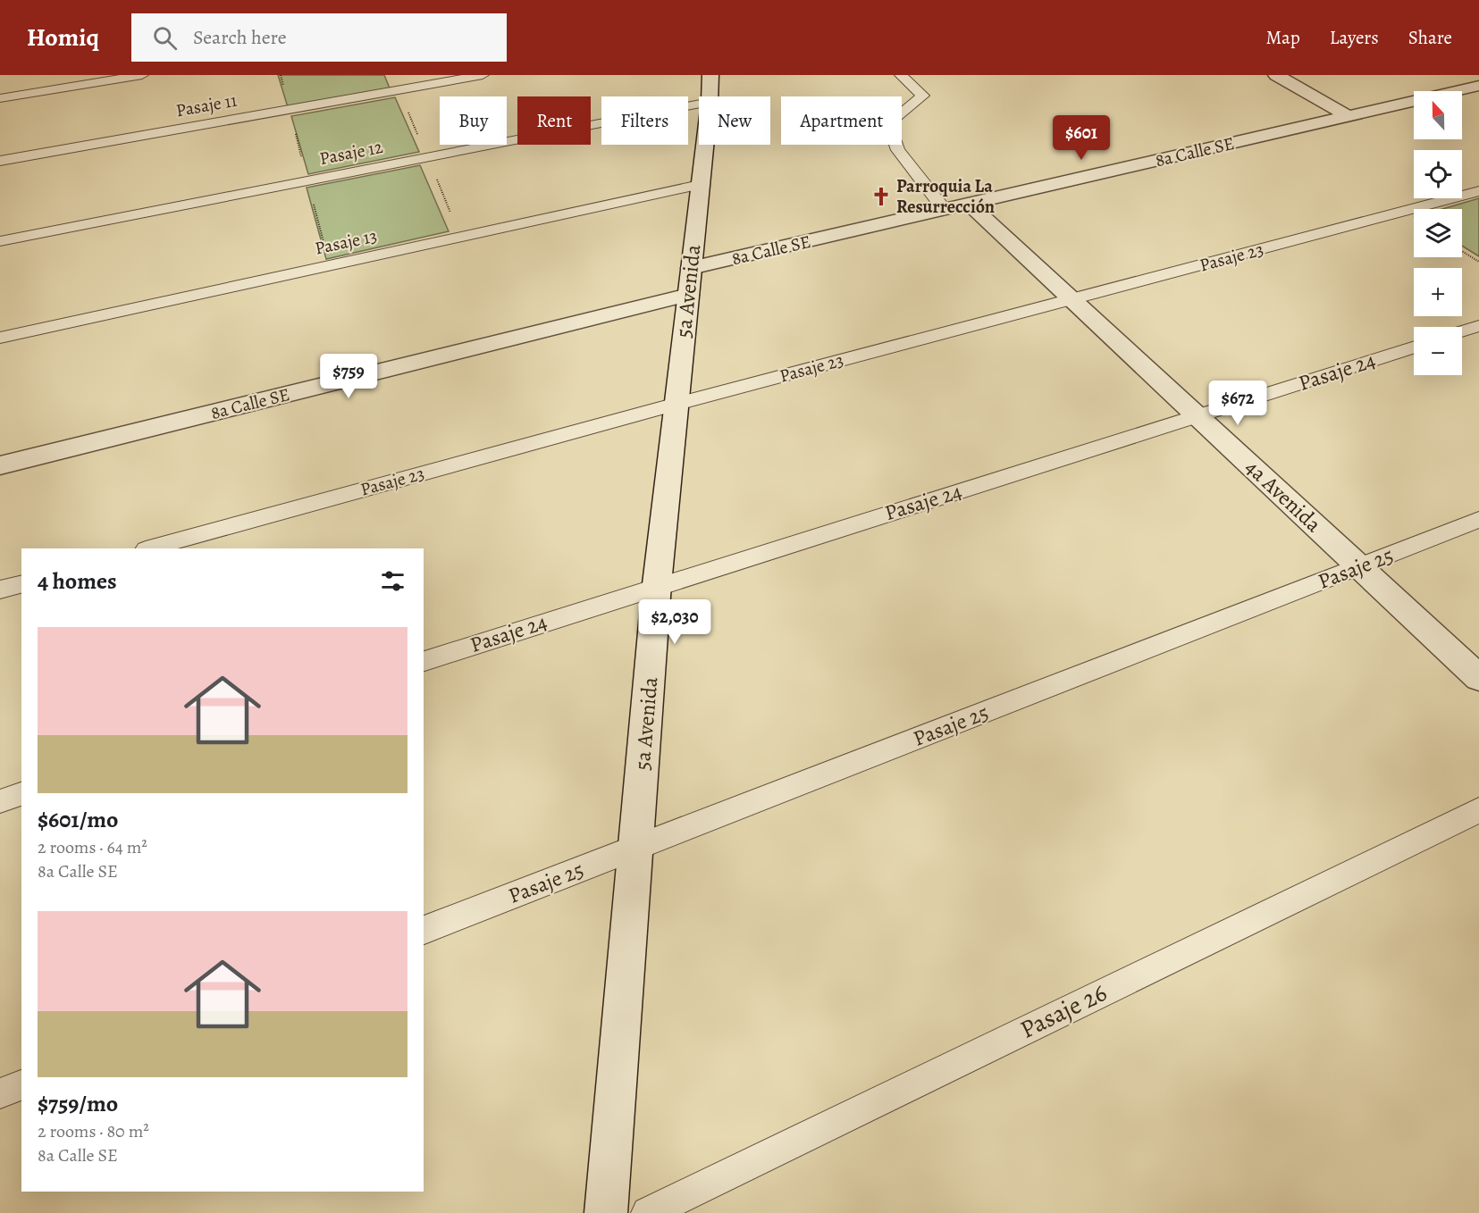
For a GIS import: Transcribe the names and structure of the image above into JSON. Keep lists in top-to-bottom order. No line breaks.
{"streets":{"street":["8a Calle SE","5a Avenida","4a Avenida"],"lane":["Pasaje 11","Pasaje 12","Pasaje 13","Pasaje 23","Pasaje 24","Pasaje 25","Pasaje 26"]},"crossings":[["8a Calle SE","5a Avenida"],["8a Calle SE","4a Avenida"],["Pasaje 12","5a Avenida"],["Pasaje 13","5a Avenida"],["Pasaje 23","5a Avenida"],["Pasaje 23","4a Avenida"],["5a Avenida","Pasaje 24"],["5a Avenida","Pasaje 25"],["Pasaje 24","4a Avenida"],["4a Avenida","Pasaje 25"]],"places":{"church":["Parroquia La Resurrección"]},"north":"top","page":{"header":"Homiq","search":"Search here","nav":["Map","Layers","Share"],"map_buttons":["+","−"],"chip":["Buy","Rent","Filters","New","Apartment"],"price":["$601","$759","$672","$2,030"],"heading":"4 homes","list":[{"name":"$601/mo","note":"2 rooms · 64 m² · 8a Calle SE"},{"name":"$759/mo","note":"2 rooms · 80 m² · 8a Calle SE"}]}}
